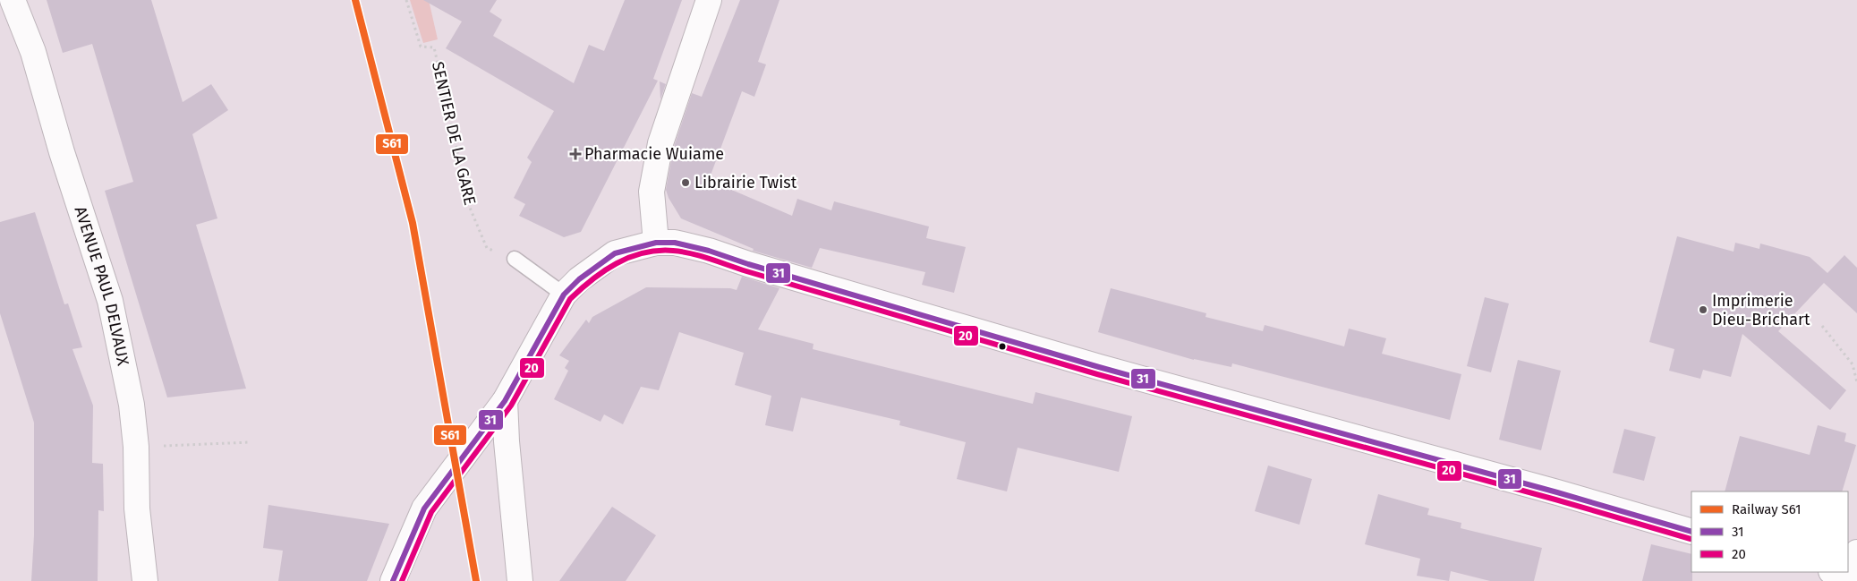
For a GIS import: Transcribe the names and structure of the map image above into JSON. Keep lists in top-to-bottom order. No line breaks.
{"streets":{"main road":["AVENUE PAUL DELVAUX"],"path":["SENTIER DE LA GARE"]},"places":{"health":["Pharmacie Wuiame"],"other":["Librairie Twist","Imprimerie Dieu-Brichart"]},"lines":["rail line S61","transit line 31","transit line 20"],"legend":["Railway S61","31","20"]}
